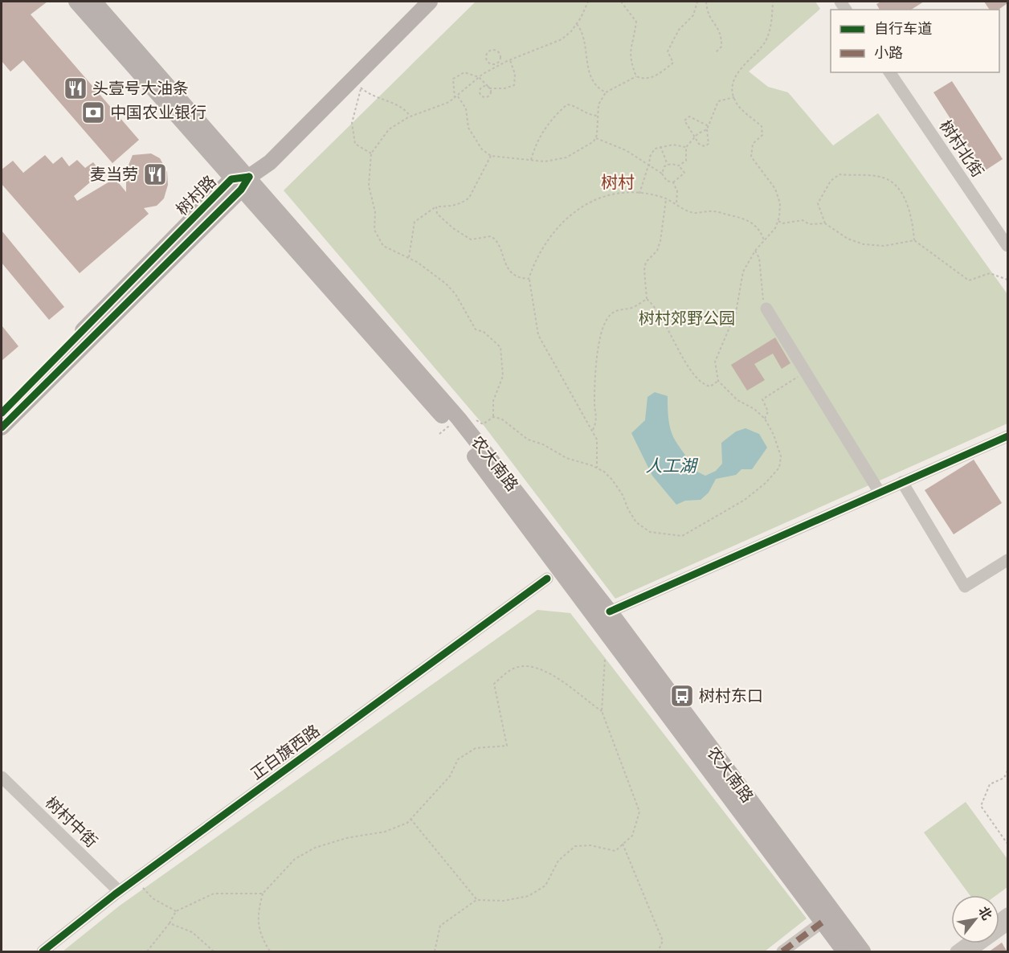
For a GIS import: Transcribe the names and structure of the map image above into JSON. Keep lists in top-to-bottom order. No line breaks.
{"streets":{"main road":["树村路","农大南路"],"street":["树村北街","正白旗西路","树村中街"]},"crossings":[["树村路","农大南路"],["正白旗西路","树村中街"]],"districts":["树村"],"water":["人工湖"],"parks":["树村郊野公园"],"places":{"restaurant":["头壹号大油条","麦当劳"],"bank":["中国农业银行"],"bus stop":["树村东口"]},"legend":["自行车道","小路"],"north":"top right"}
